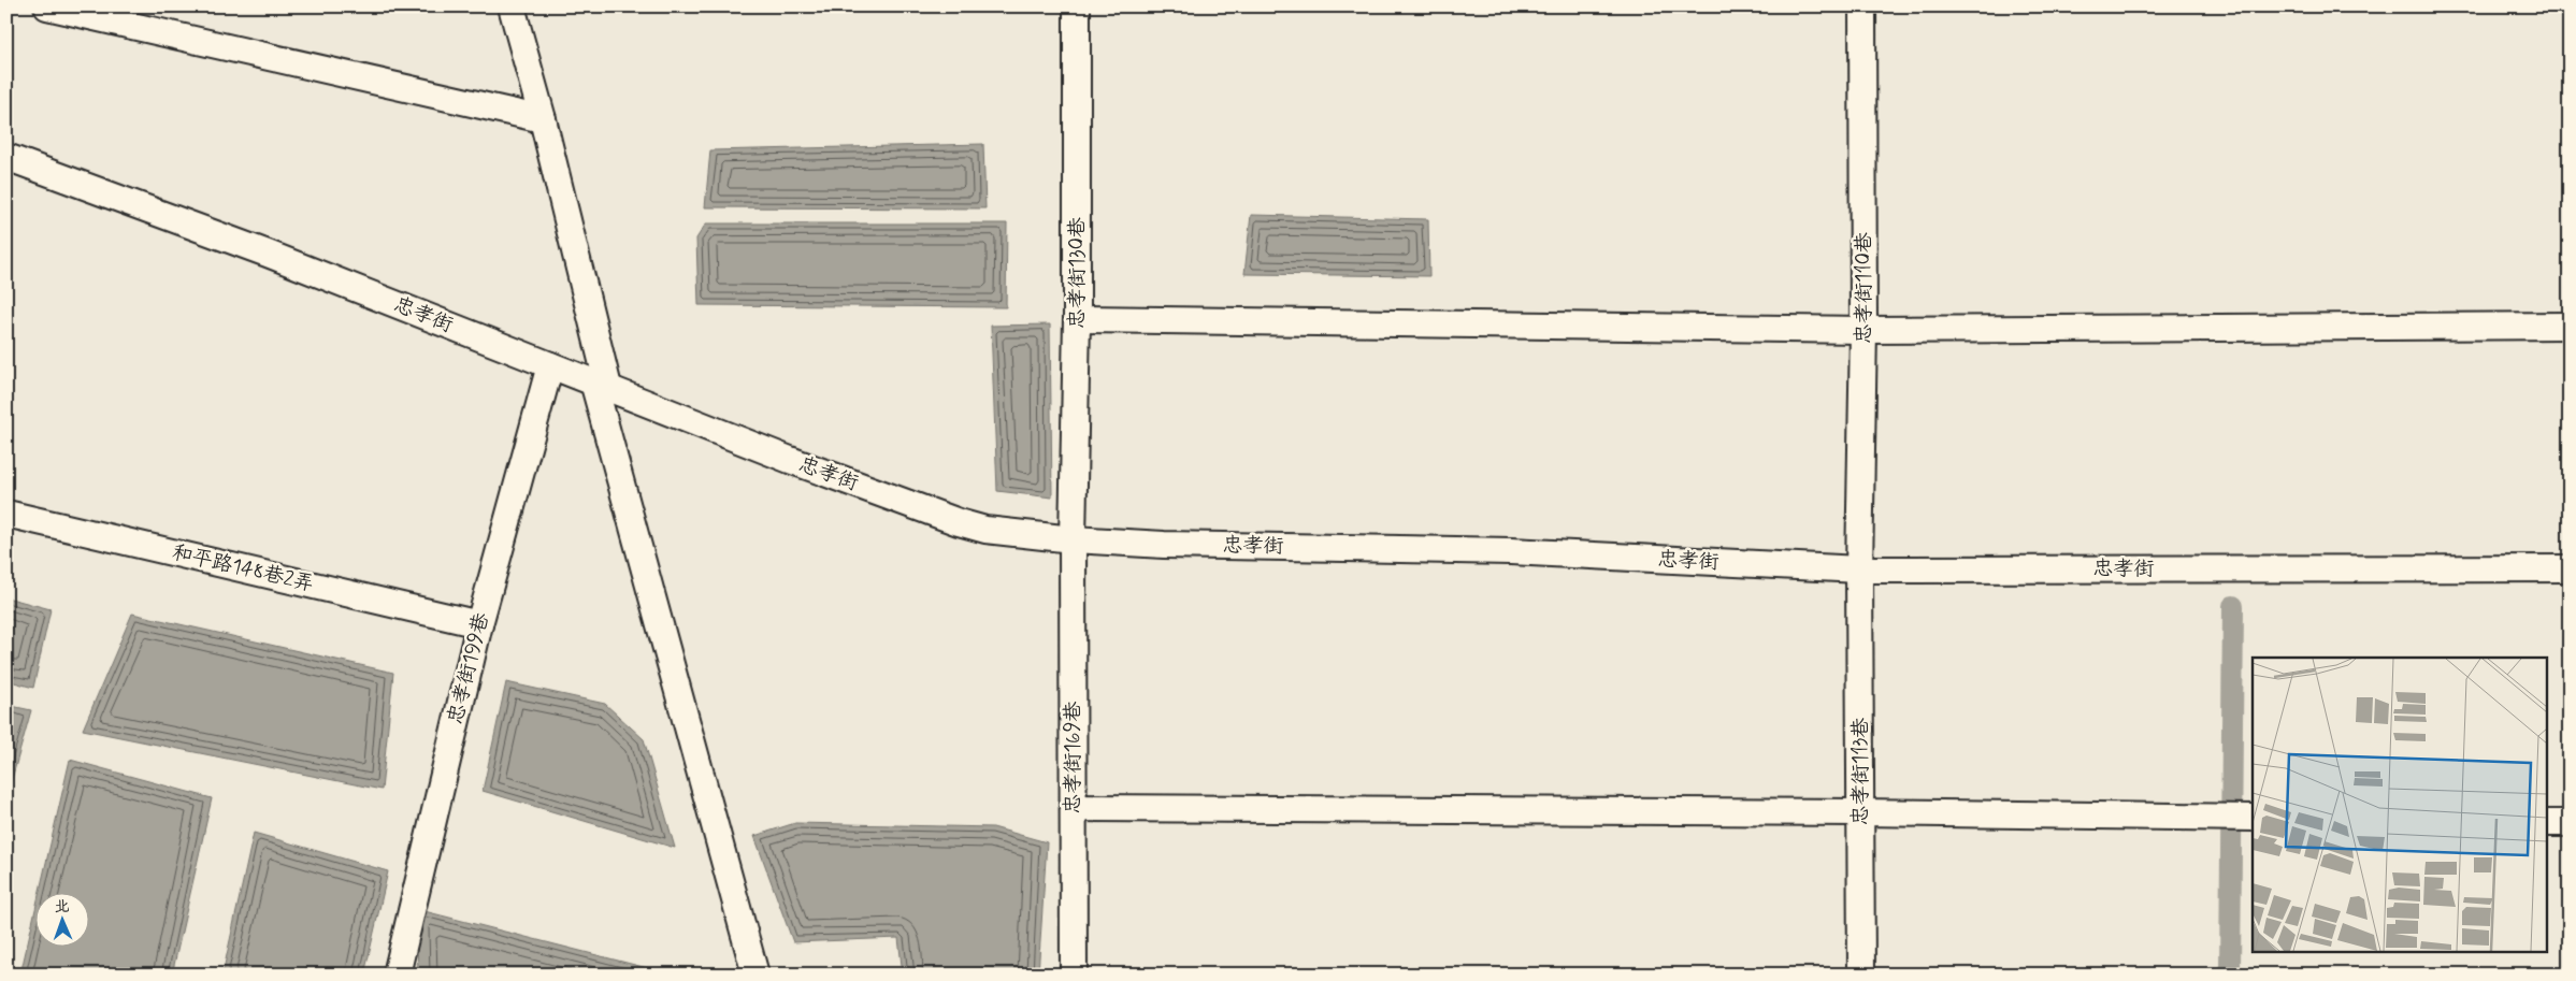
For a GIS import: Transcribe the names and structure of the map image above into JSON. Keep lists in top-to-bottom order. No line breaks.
{"streets":{"street":["忠孝街130巷","忠孝街110巷","忠孝街","和平路148巷2弄","忠孝街199巷","忠孝街169巷","忠孝街113巷"]},"crossings":[["忠孝街130巷","忠孝街"],["忠孝街130巷","忠孝街169巷"],["忠孝街110巷","忠孝街"],["忠孝街110巷","忠孝街113巷"],["忠孝街","忠孝街199巷"],["忠孝街","忠孝街169巷"],["忠孝街","忠孝街113巷"],["和平路148巷2弄","忠孝街199巷"]],"north":"top"}
